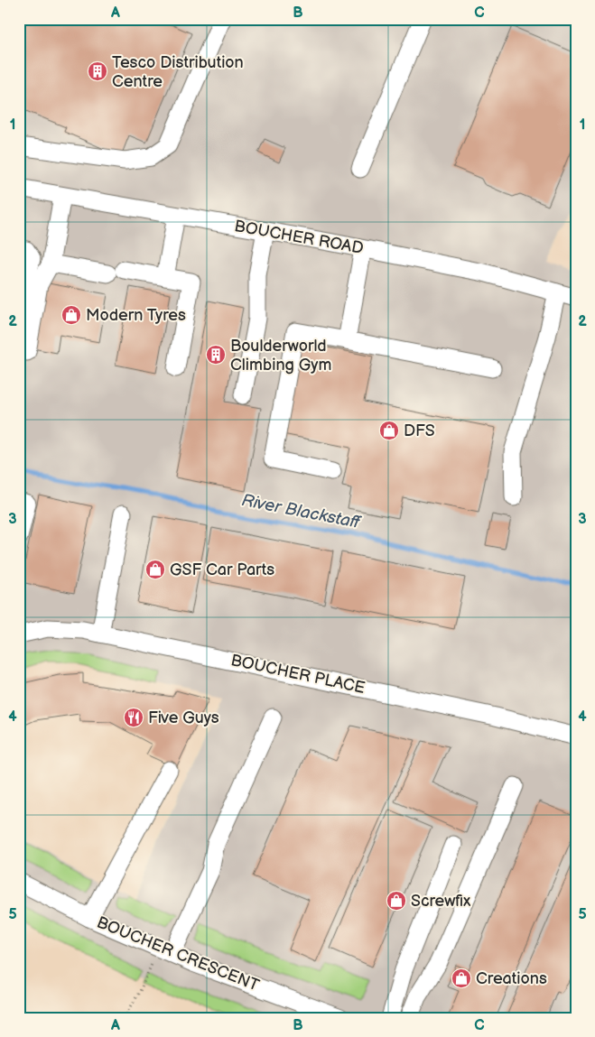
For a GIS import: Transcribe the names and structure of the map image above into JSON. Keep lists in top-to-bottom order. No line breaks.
{"streets":{"street":["BOUCHER ROAD","BOUCHER PLACE","BOUCHER CRESCENT"]},"water":["River Blackstaff"],"places":{"building":["Tesco Distribution Centre","Boulderworld Climbing Gym"],"shop":["Modern Tyres","DFS","GSF Car Parts","Screwfix","Creations"],"restaurant":["Five Guys"]},"grid":{"columns":["A","B","C"],"rows":["1","2","3","4","5"]}}
